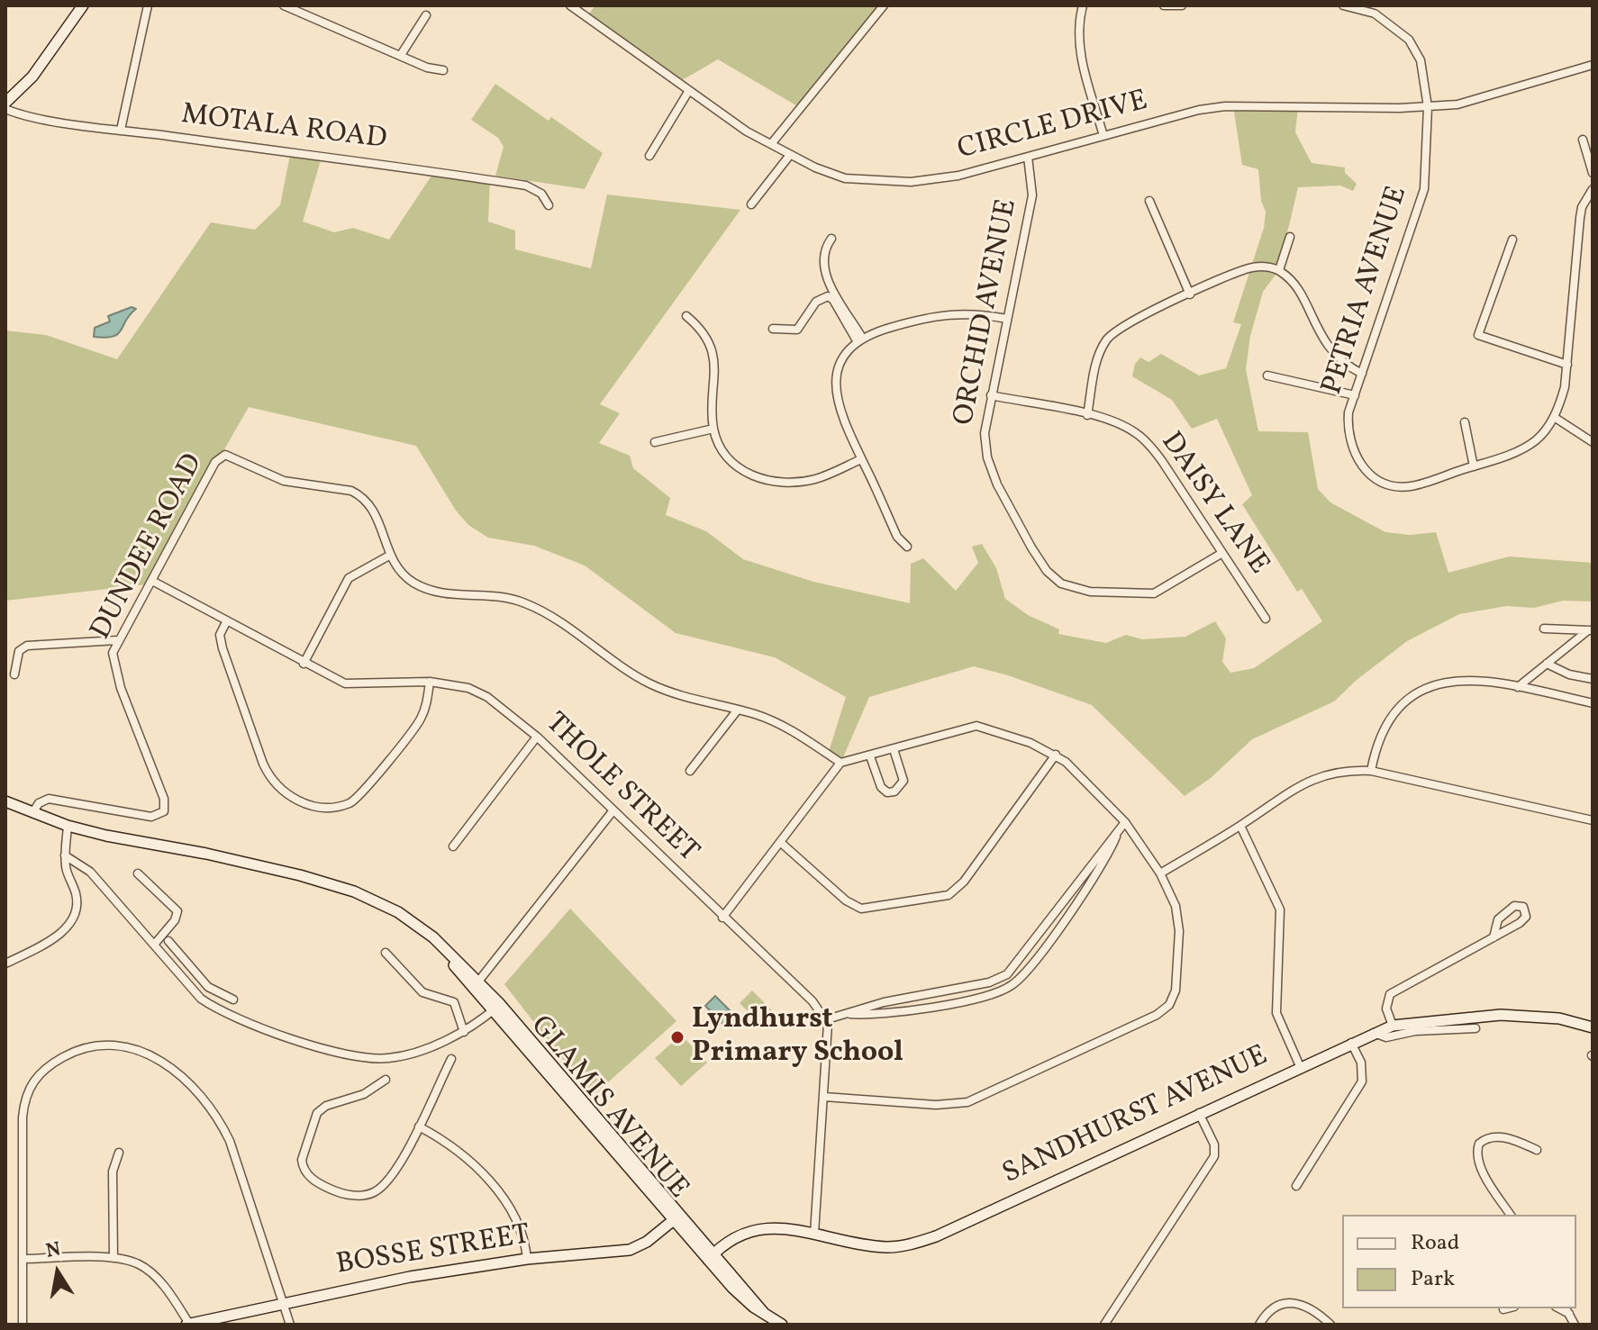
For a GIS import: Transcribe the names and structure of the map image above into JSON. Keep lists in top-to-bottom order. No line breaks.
{"streets":{"street":["CIRCLE DRIVE","MOTALA ROAD","PETRIA AVENUE","ORCHID AVENUE","DAISY LANE","DUNDEE ROAD","THOLE STREET","GLAMIS AVENUE","SANDHURST AVENUE","BOSSE STREET"]},"crossings":[["CIRCLE DRIVE","PETRIA AVENUE"],["CIRCLE DRIVE","ORCHID AVENUE"],["ORCHID AVENUE","DAISY LANE"],["DUNDEE ROAD","THOLE STREET"],["DUNDEE ROAD","GLAMIS AVENUE"],["GLAMIS AVENUE","SANDHURST AVENUE"],["GLAMIS AVENUE","BOSSE STREET"]],"places":["Lyndhurst Primary School"],"legend":["Road","Park"],"north":"top"}
